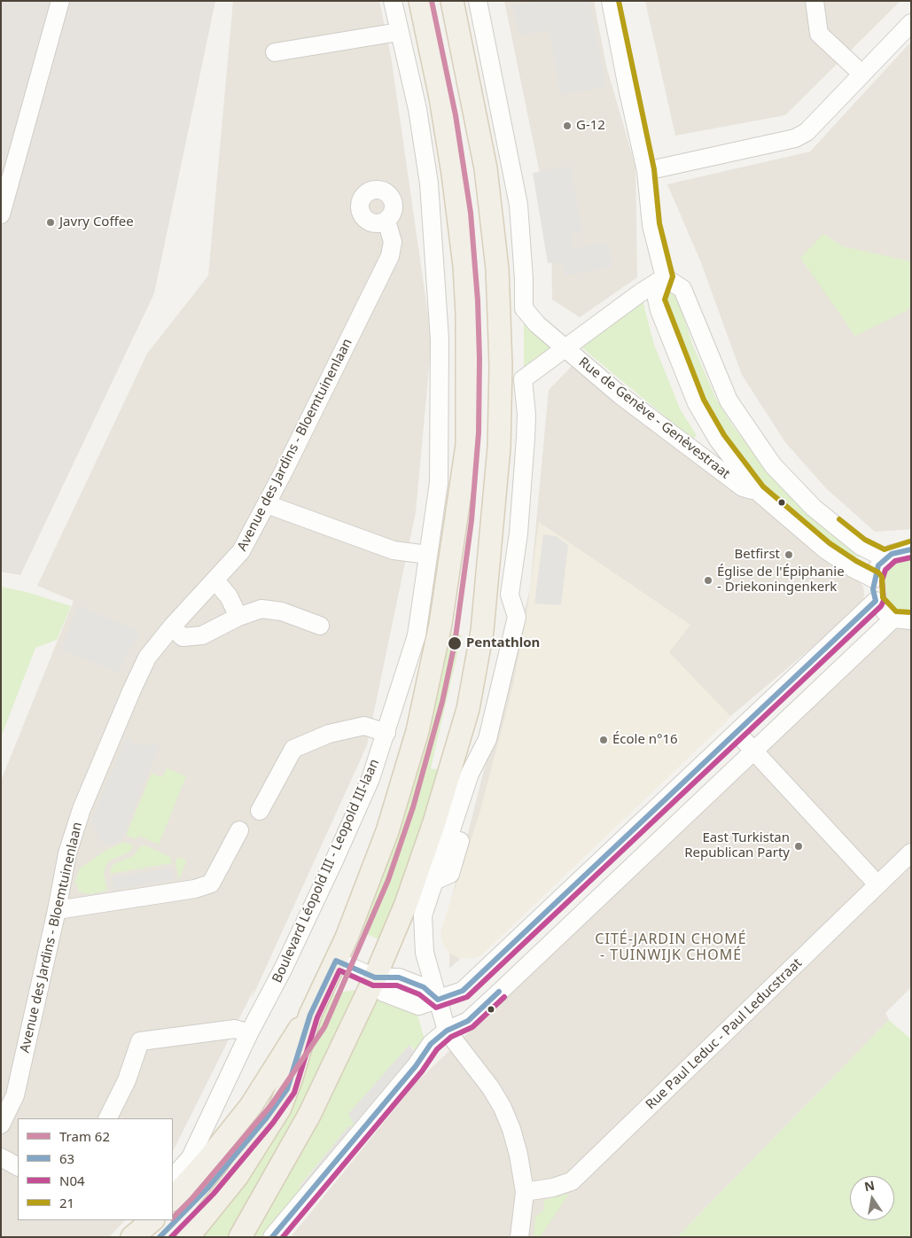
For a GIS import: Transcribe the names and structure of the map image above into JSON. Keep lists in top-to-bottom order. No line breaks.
{"streets":{"street":["Rue de Genève - Genèvestraat","Avenue des Jardins - Bloemtuinenlaan","Boulevard Léopold III - Leopold III-laan","Rue Paul Leduc - Paul Leducstraat"]},"districts":["CITÉ-JARDIN CHOMÉ - TUINWIJK CHOMÉ"],"places":["G-12","Javry Coffee","Betfirst","Église de l'Épiphanie - Driekoningenkerk","Pentathlon","École n°16","East Turkistan Republican Party"],"lines":["tram line 62","transit line 21","transit line 63","transit line N04"],"legend":["Tram 62","63","N04","21"],"north":"top"}
